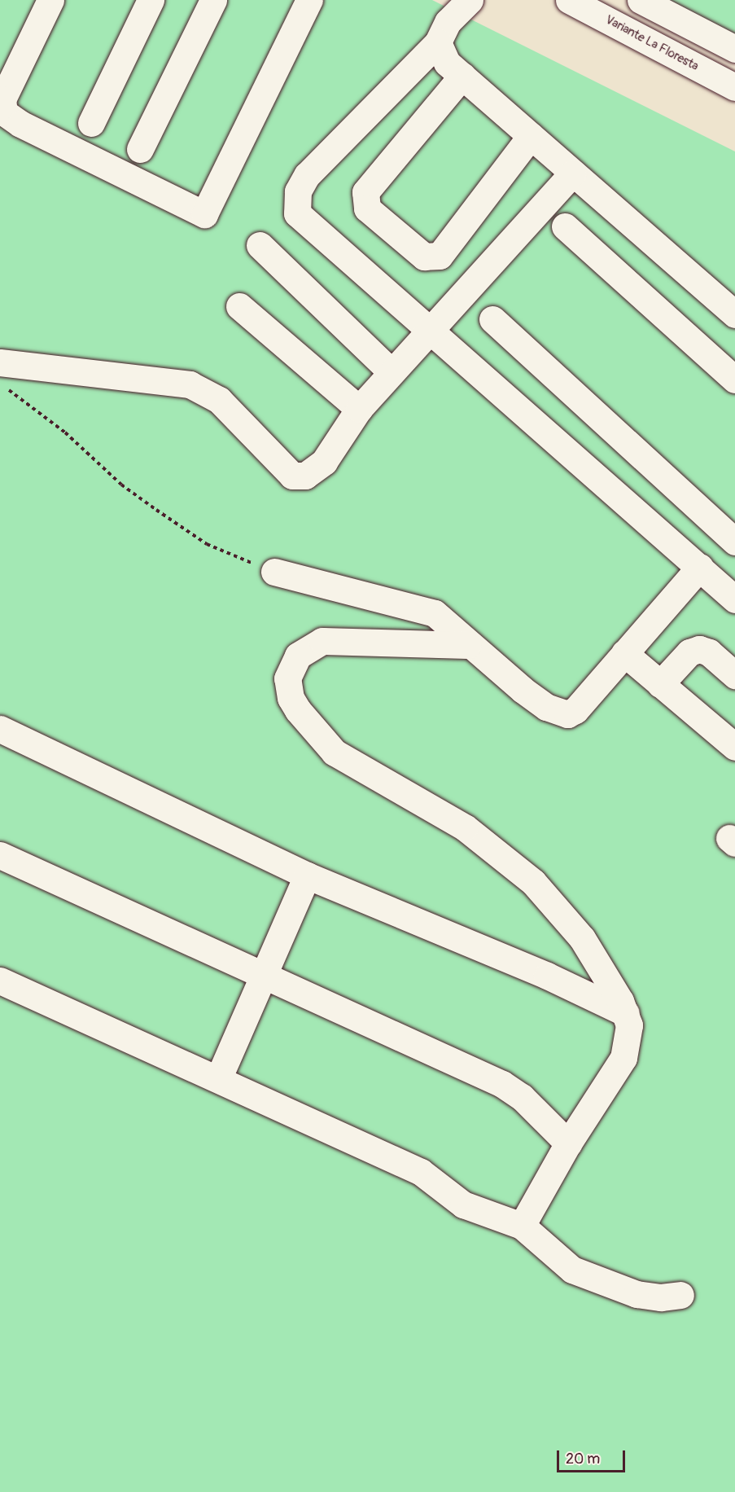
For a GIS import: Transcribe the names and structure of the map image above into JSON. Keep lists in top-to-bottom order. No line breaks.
{"streets":{"street":["Variante La Floresta"]},"scale_bar":"20 m"}
